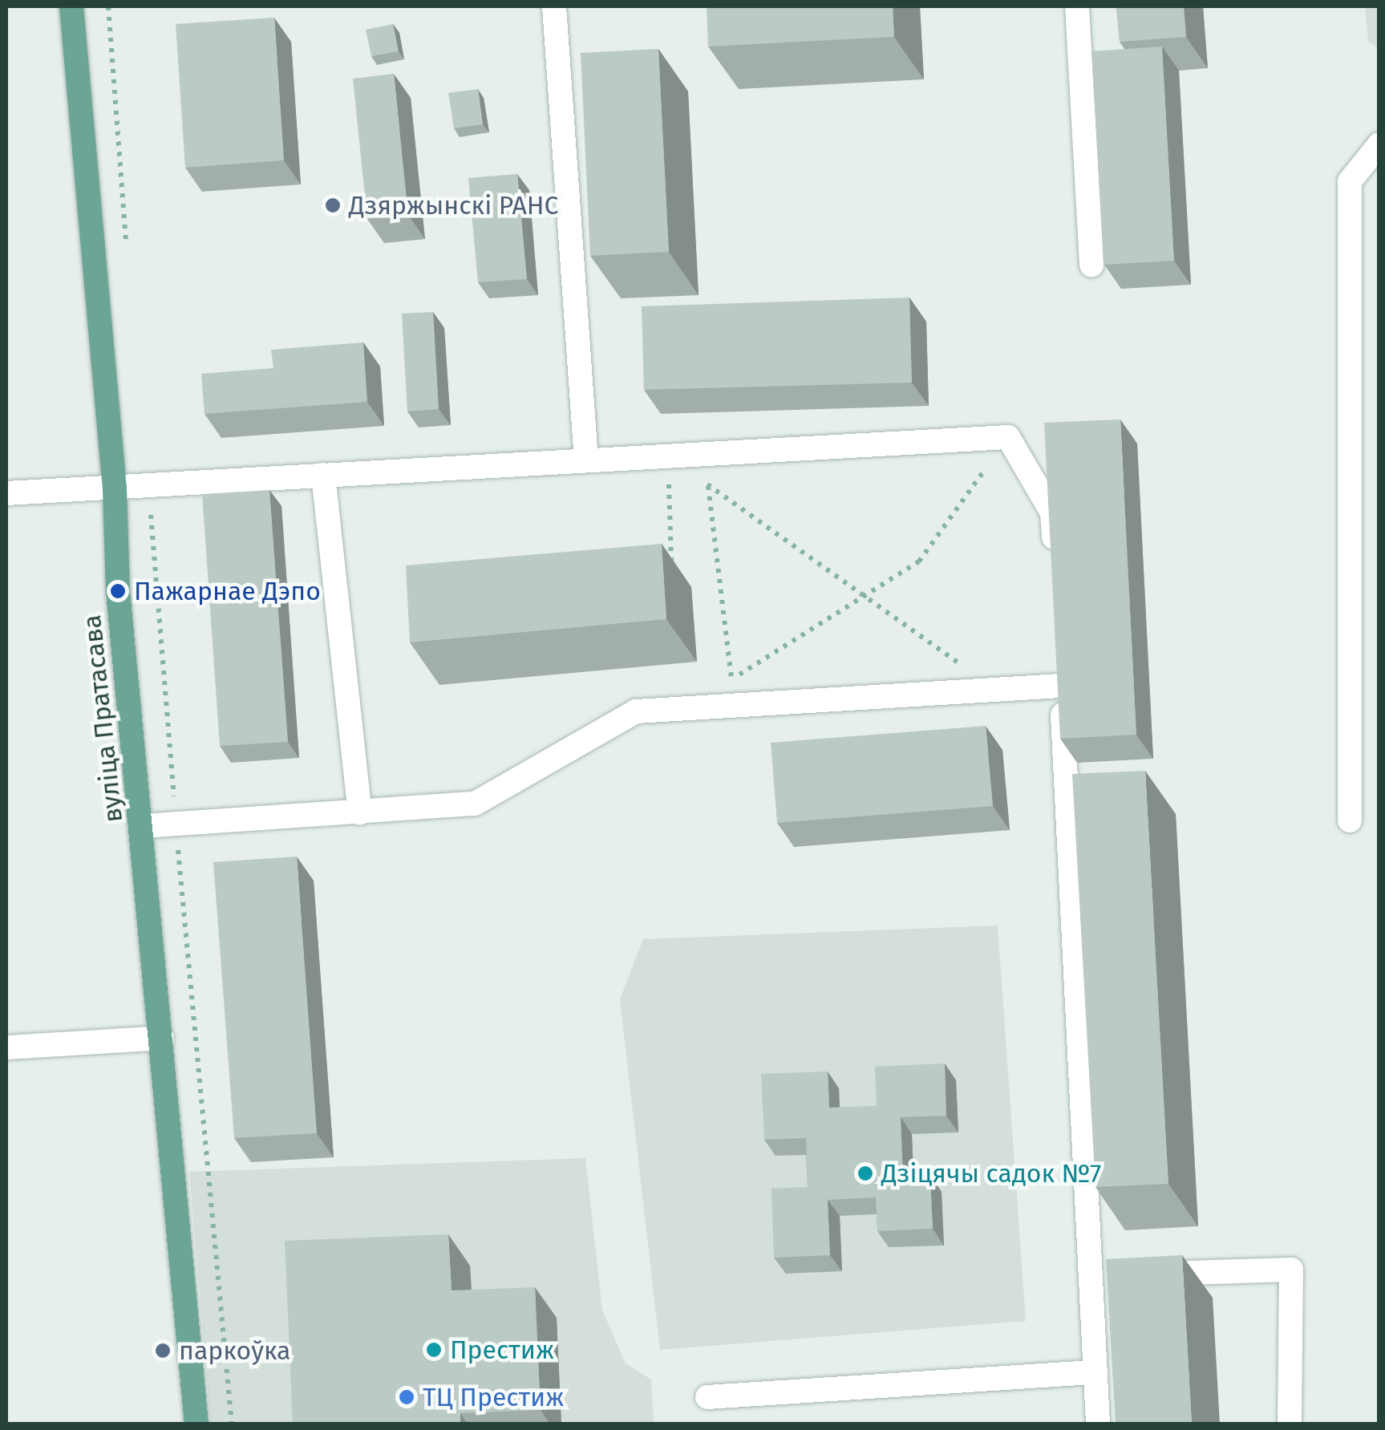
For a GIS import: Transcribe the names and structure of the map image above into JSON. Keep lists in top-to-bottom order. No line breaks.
{"streets":{"main road":["вуліца Пратасава"]},"places":["Дзяржынскі РАНС","Пажарнае Дэпо","Дзіцячы садок №7","Престиж","паркоўка","ТЦ Престиж"]}
